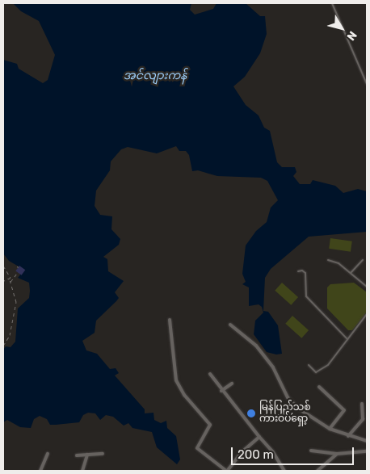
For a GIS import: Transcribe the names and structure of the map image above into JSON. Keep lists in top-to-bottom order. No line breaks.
{"water":["အင်လျားကန်"],"places":["မြန်ပြည်သစ် ကားဝပ်ရှော့"],"scale_bar":"200 m","north":"bottom right"}
